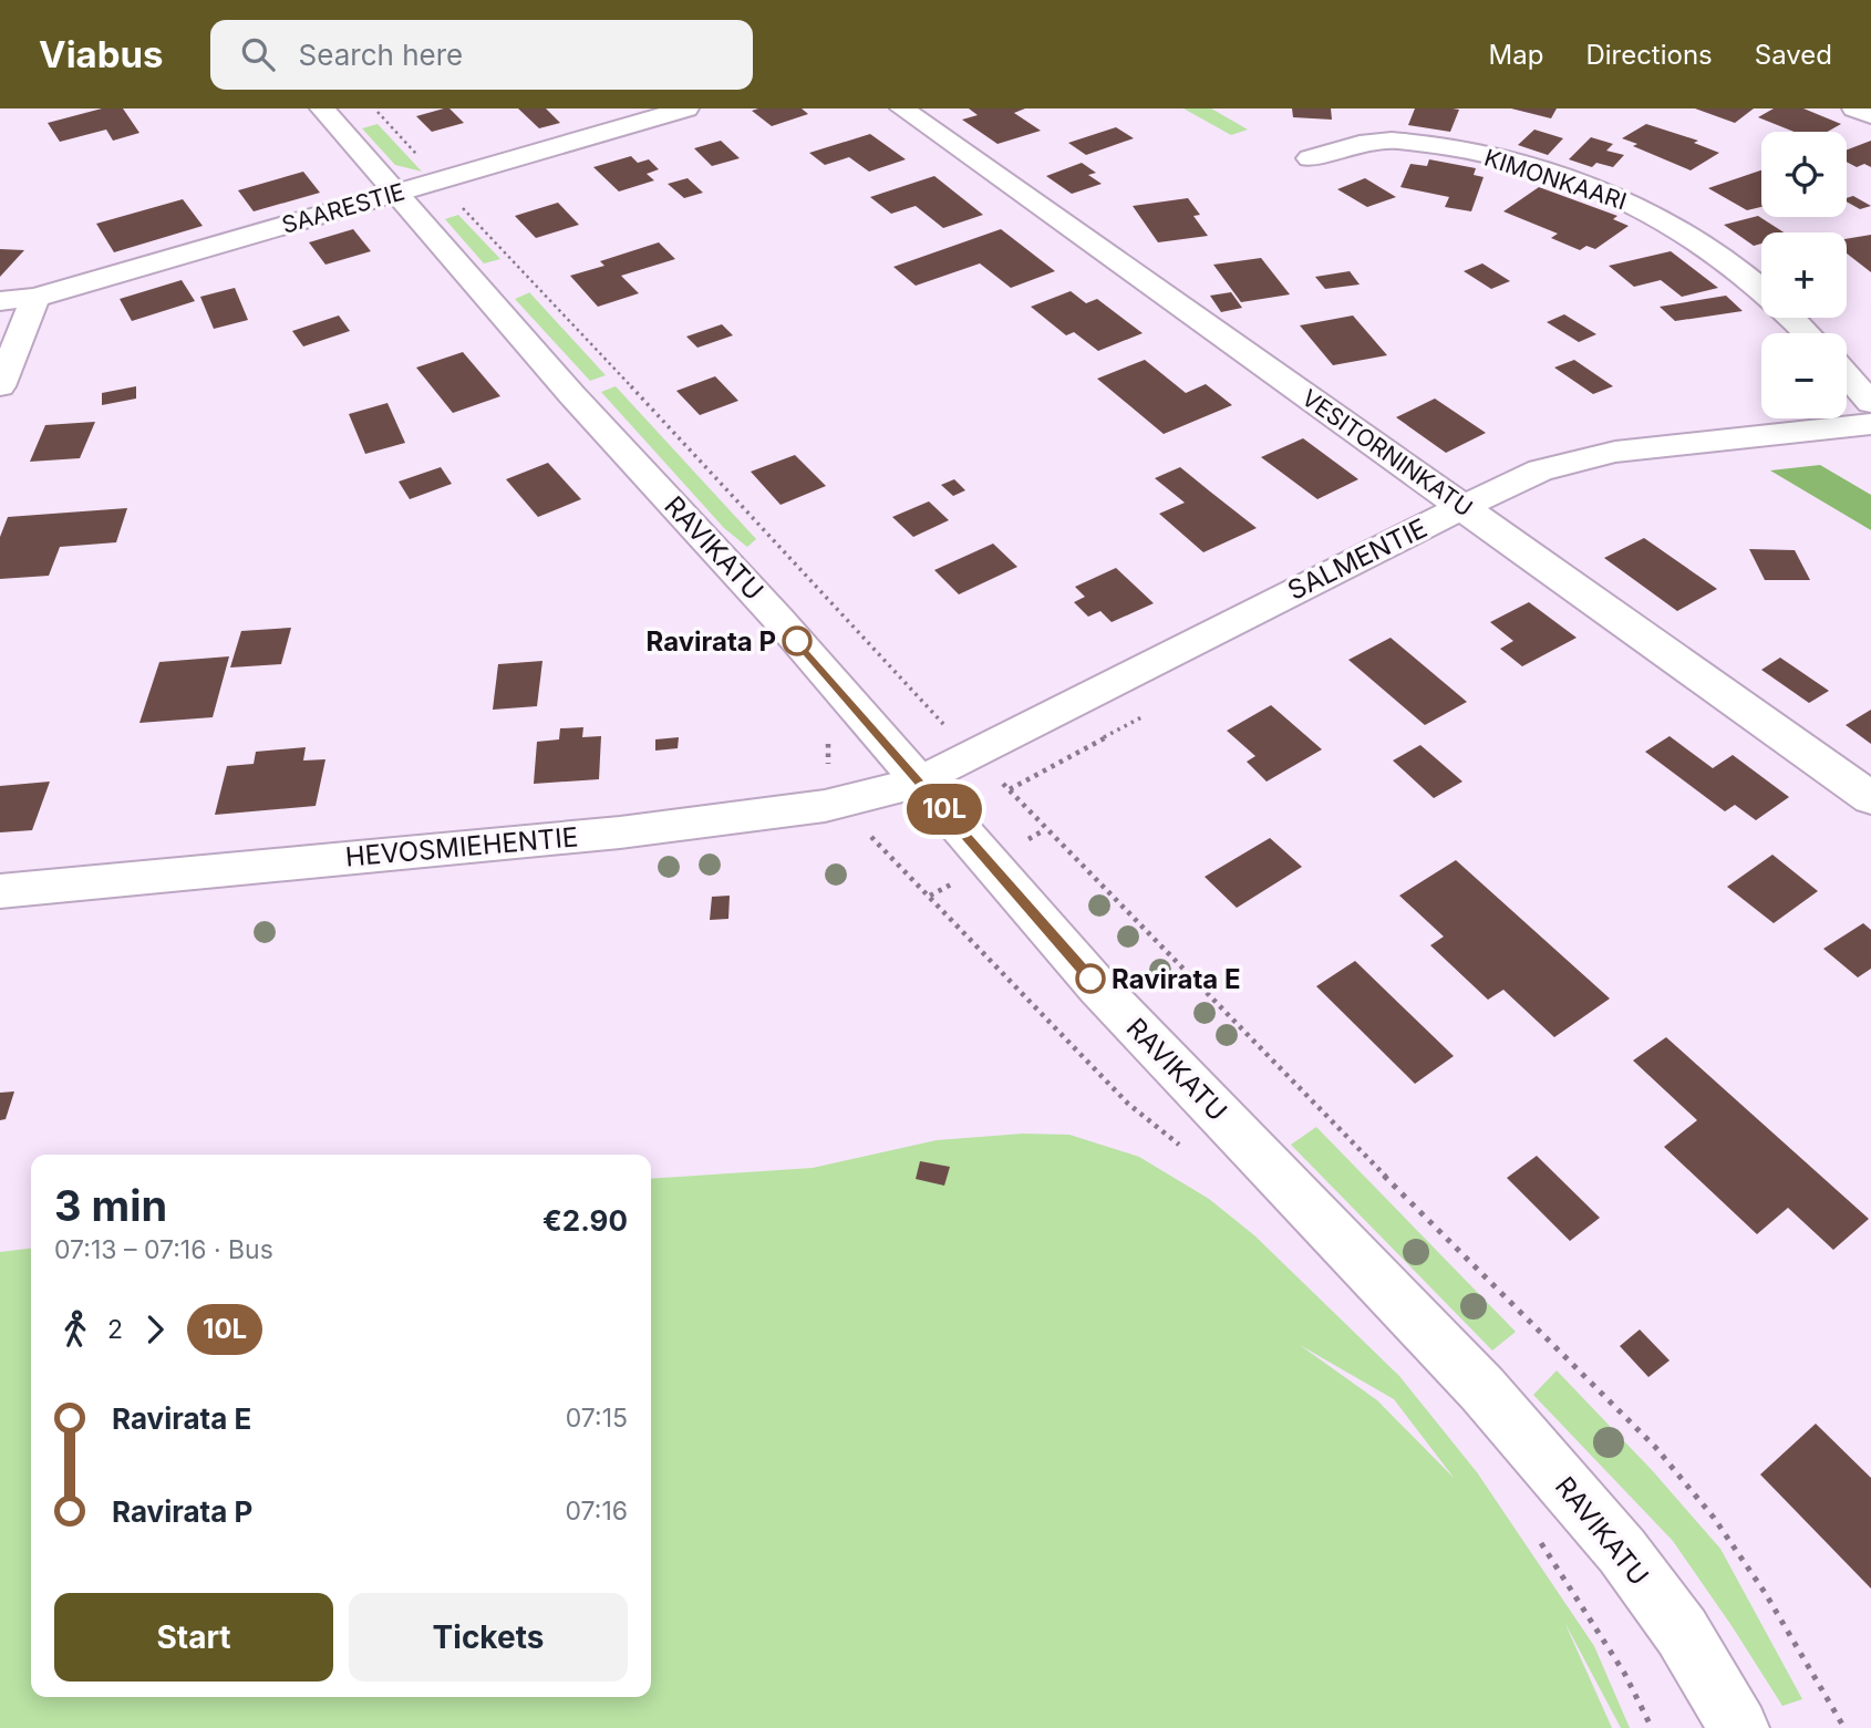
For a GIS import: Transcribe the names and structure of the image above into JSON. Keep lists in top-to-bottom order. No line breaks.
{"streets":{"street":["KIMONKAARI","SAARESTIE","VESITORNINKATU","RAVIKATU","SALMENTIE","HEVOSMIEHENTIE"]},"crossings":[["SAARESTIE","RAVIKATU"],["VESITORNINKATU","SALMENTIE"],["RAVIKATU","SALMENTIE"],["RAVIKATU","HEVOSMIEHENTIE"],["SALMENTIE","HEVOSMIEHENTIE"]],"places":["Ravirata P","Ravirata E"],"lines":["bus line 10L"],"page":{"header":"Viabus","search":"Search here","nav":["Map","Directions","Saved"],"on_map":"10L","map_buttons":["+","−"],"heading":["3 min","07:13 – 07:16 · Bus","€2.90"],"legs":["2","10L"],"list":[{"name":"Ravirata E","value":"07:15"},{"name":"Ravirata P","value":"07:16"}],"buttons":["Start","Tickets"]}}
